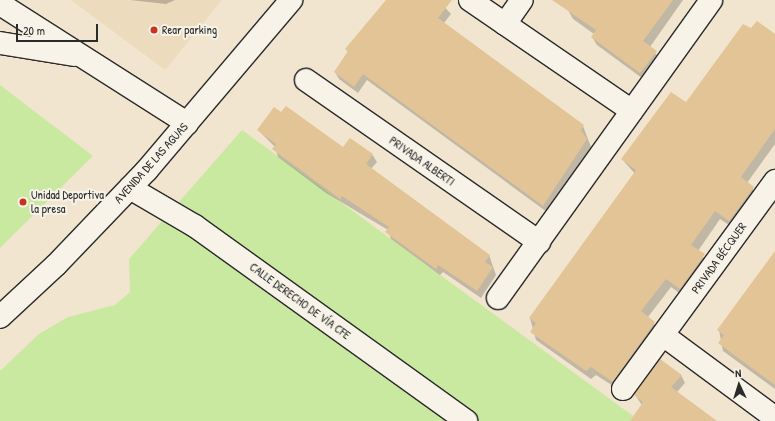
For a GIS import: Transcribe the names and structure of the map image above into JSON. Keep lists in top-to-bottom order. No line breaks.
{"streets":{"street":["PRIVADA ALBERTI","AVENIDA DE LAS AGUAS","PRIVADA BÉCQUER","CALLE DERECHO DE VÍA CFE"]},"crossings":[["AVENIDA DE LAS AGUAS","CALLE DERECHO DE VÍA CFE"]],"places":["Rear parking","Unidad Deportiva la presa"],"scale_bar":"20 m","north":"top"}
